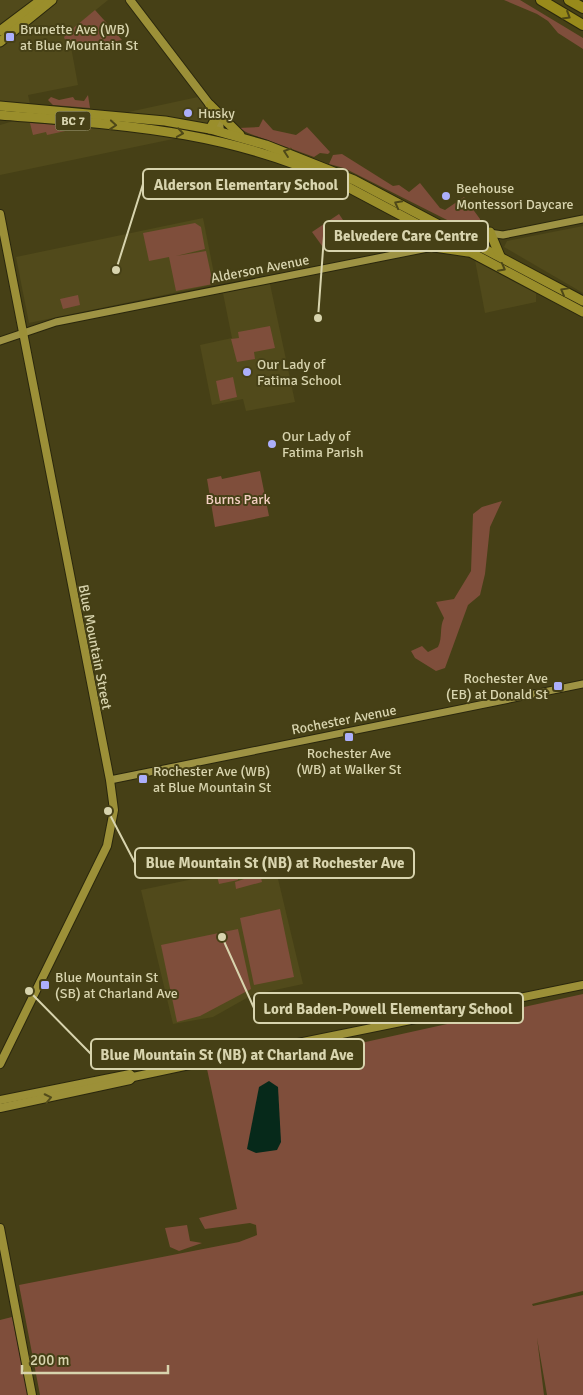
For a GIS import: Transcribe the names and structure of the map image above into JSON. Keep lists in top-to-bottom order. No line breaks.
{"streets":{"main road":["BC 7","Blue Mountain Street"],"street":["Alderson Avenue","Rochester Avenue"]},"crossings":[["BC 7","Alderson Avenue"],["Alderson Avenue","Blue Mountain Street"],["Blue Mountain Street","Rochester Avenue"]],"parks":["Burns Park"],"places":{"transit":["Brunette Ave (WB) at Blue Mountain St","Rochester Ave (EB) at Donald St","Rochester Ave (WB) at Walker St","Rochester Ave (WB) at Blue Mountain St","Blue Mountain St (SB) at Charland Ave"],"other":["Husky","Beehouse Montessori Daycare","Alderson Elementary School","Belvedere Care Centre","Our Lady of Fatima School","Our Lady of Fatima Parish","Blue Mountain St (NB) at Rochester Ave","Lord Baden-Powell Elementary School","Blue Mountain St (NB) at Charland Ave"]},"scale_bar":"200 m"}
